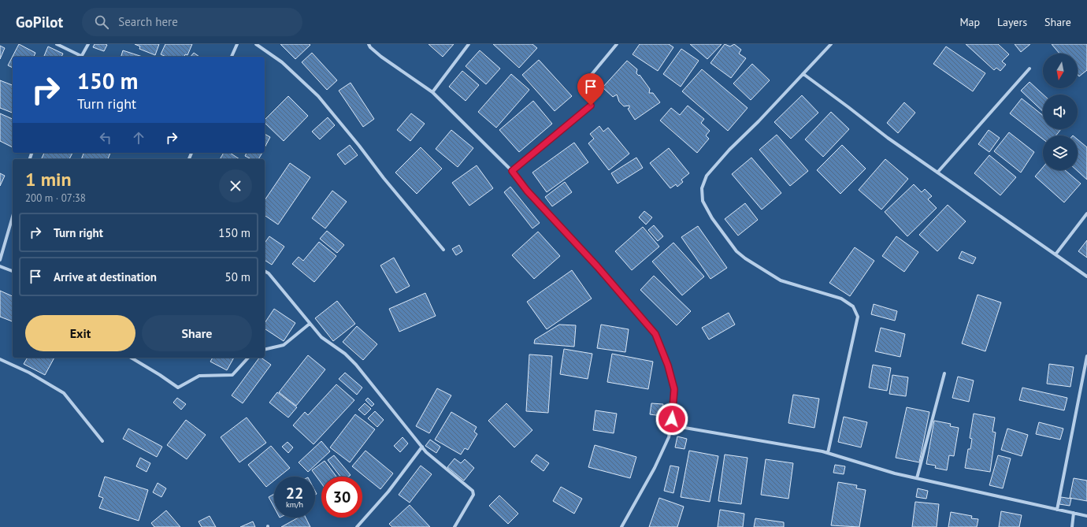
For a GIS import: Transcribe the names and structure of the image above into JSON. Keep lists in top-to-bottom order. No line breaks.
{"north":"bottom","page":{"header":"GoPilot","search":"Search here","nav":["Map","Layers","Share"],"turn":["150 m","Turn right"],"heading":["1 min","200 m · 07:38"],"list":[{"name":"Turn right","value":"150 m"},{"name":"Arrive at destination","value":"50 m"}],"buttons":["Exit","Share"],"speed":"22 km/h","limit":"30"}}
